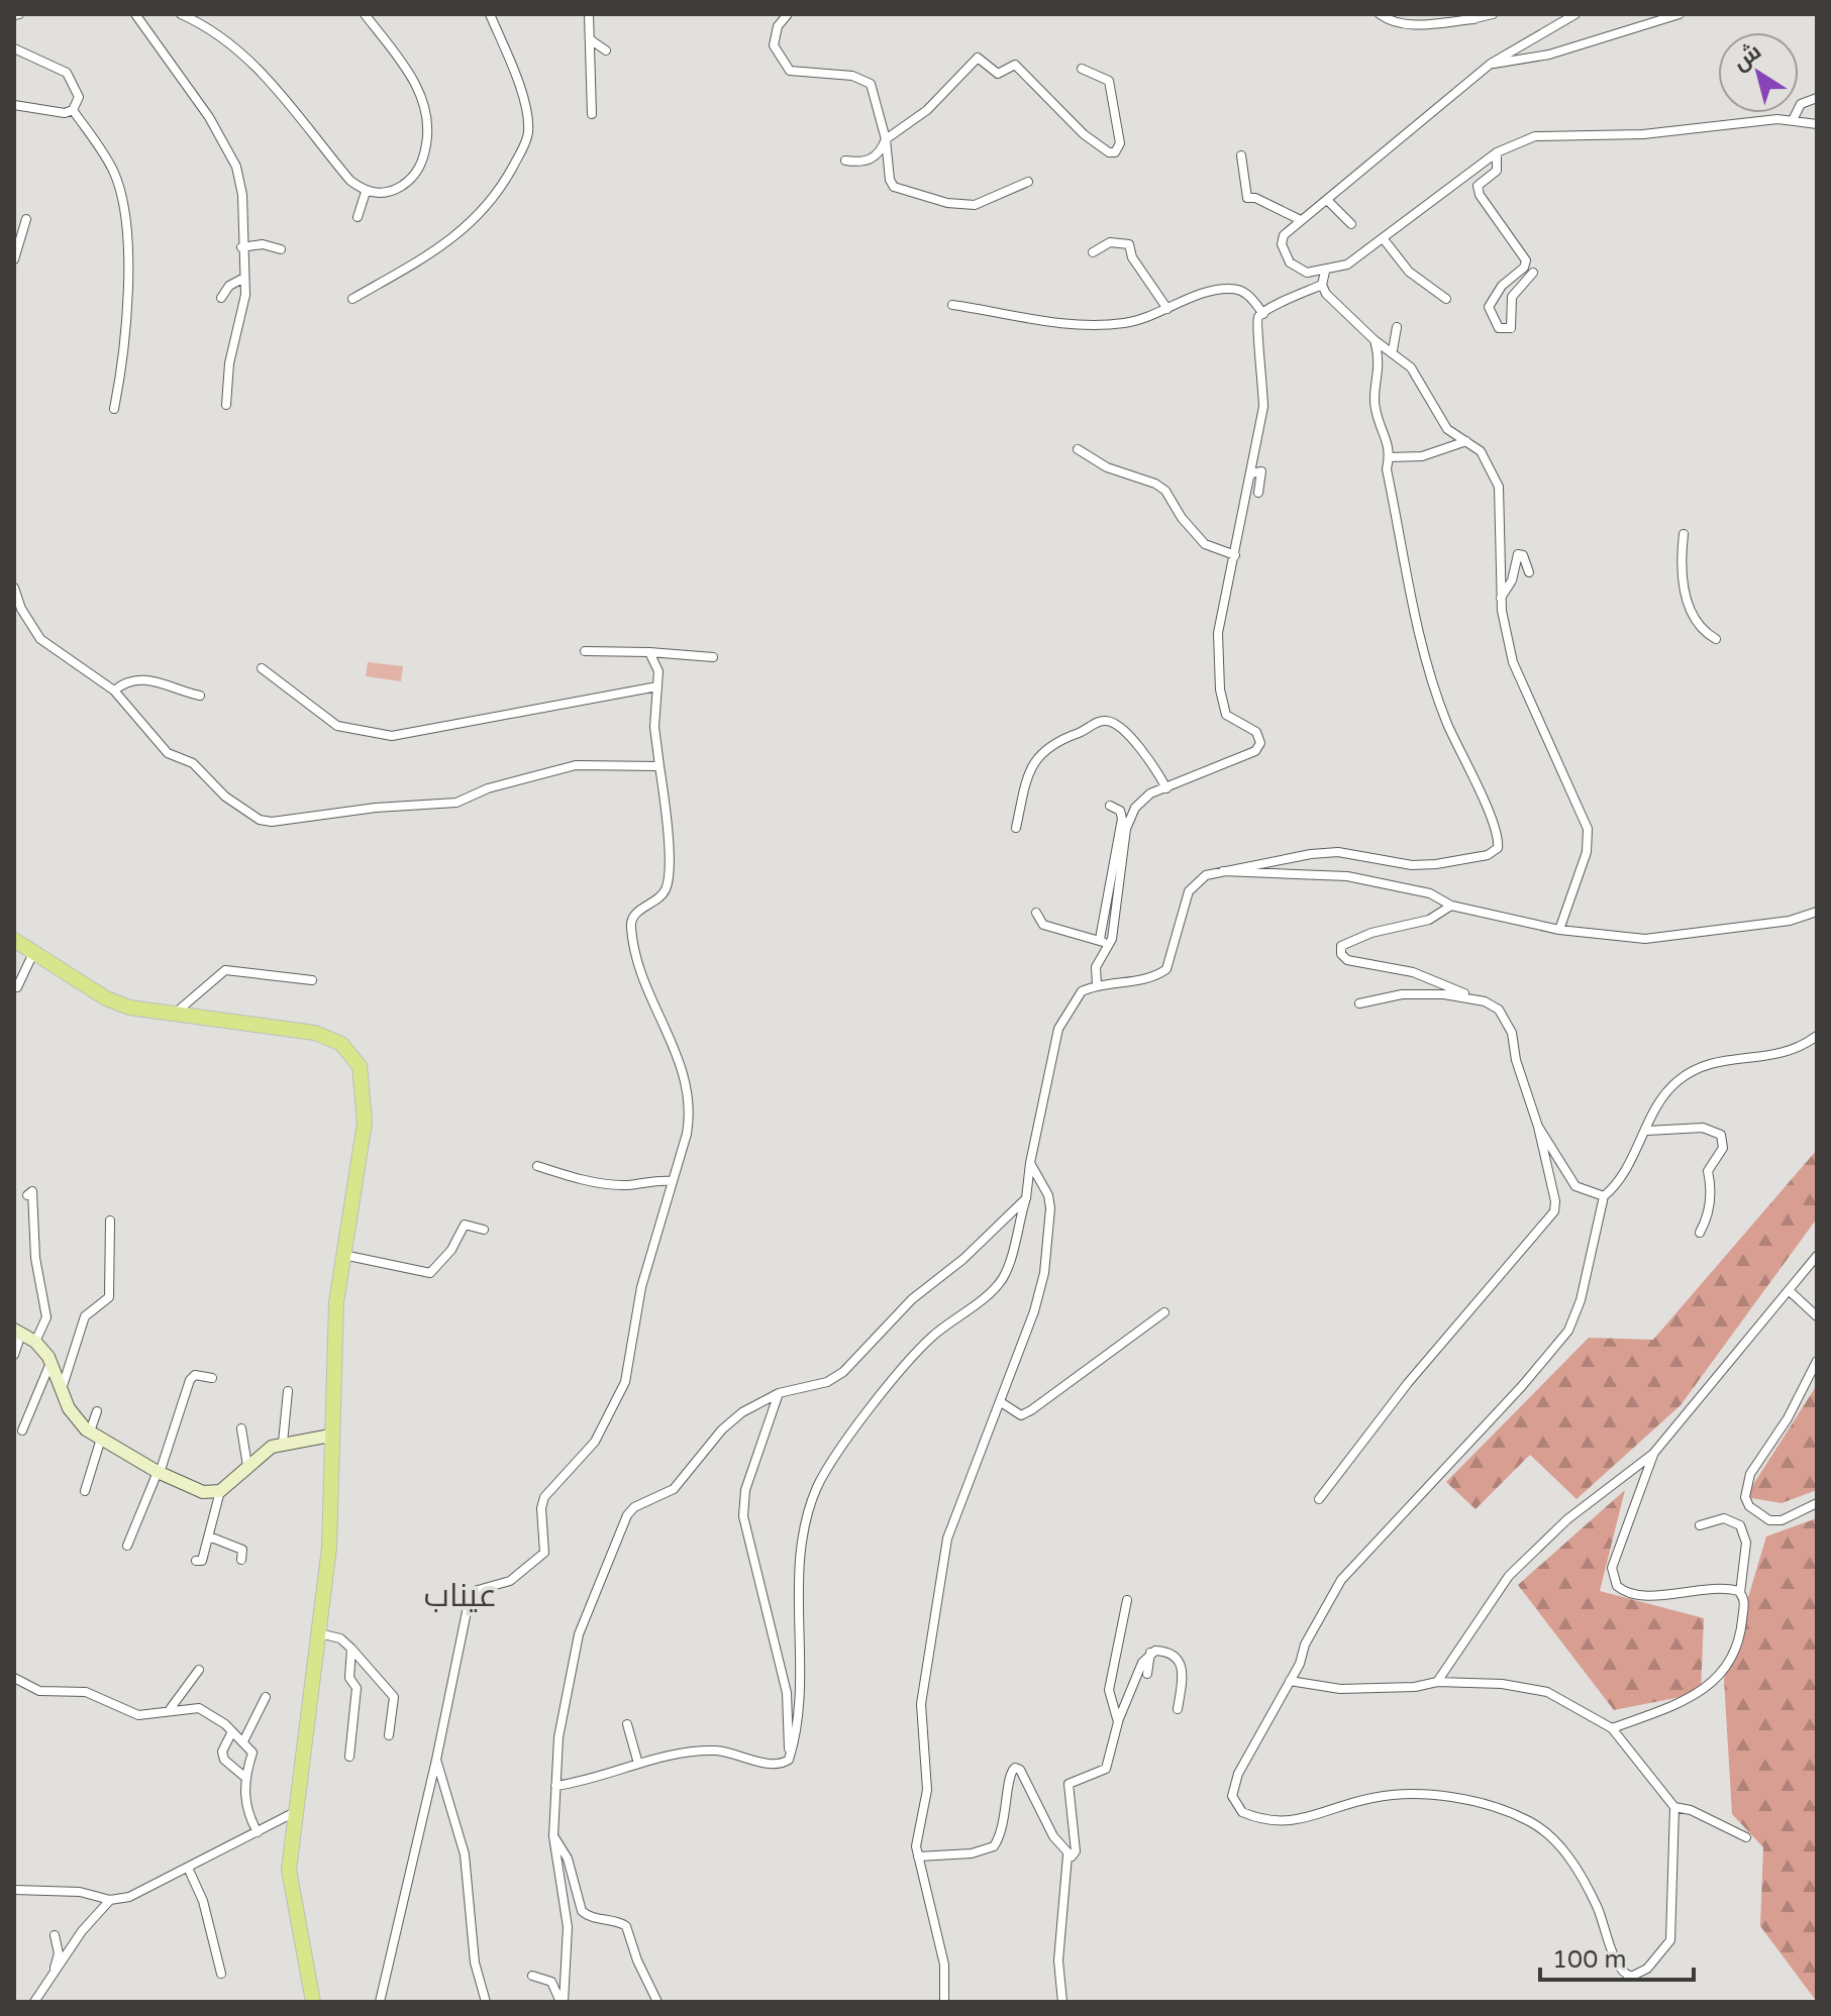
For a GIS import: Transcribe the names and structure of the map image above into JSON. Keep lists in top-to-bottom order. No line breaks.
{"districts":["عيناب"],"scale_bar":"100 m","north":"top left"}
